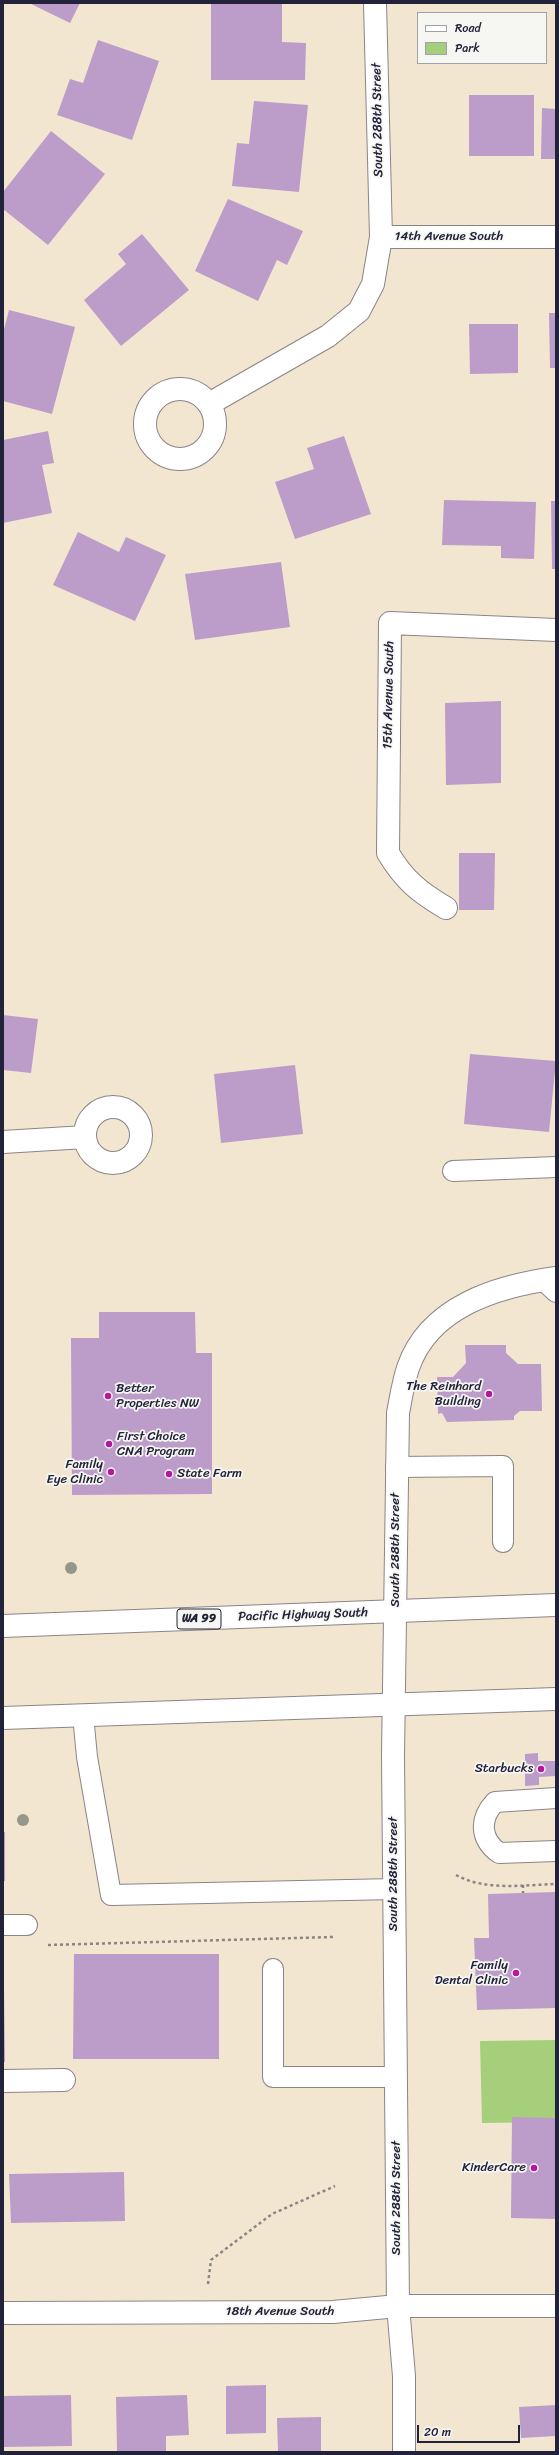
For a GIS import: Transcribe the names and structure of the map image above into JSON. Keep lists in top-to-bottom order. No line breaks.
{"streets":{"street":["South 288th Street","14th Avenue South","15th Avenue South","Pacific Highway South","WA 99","18th Avenue South"]},"crossings":[["South 288th Street","14th Avenue South"],["South 288th Street","Pacific Highway South"],["South 288th Street","18th Avenue South"]],"places":["The Reinhard Building","Better Properties NW","First Choice CNA Program","Family Eye Clinic","State Farm","Starbucks","Family Dental Clinic","KinderCare"],"legend":["Road","Park"],"scale_bar":"20 m"}
